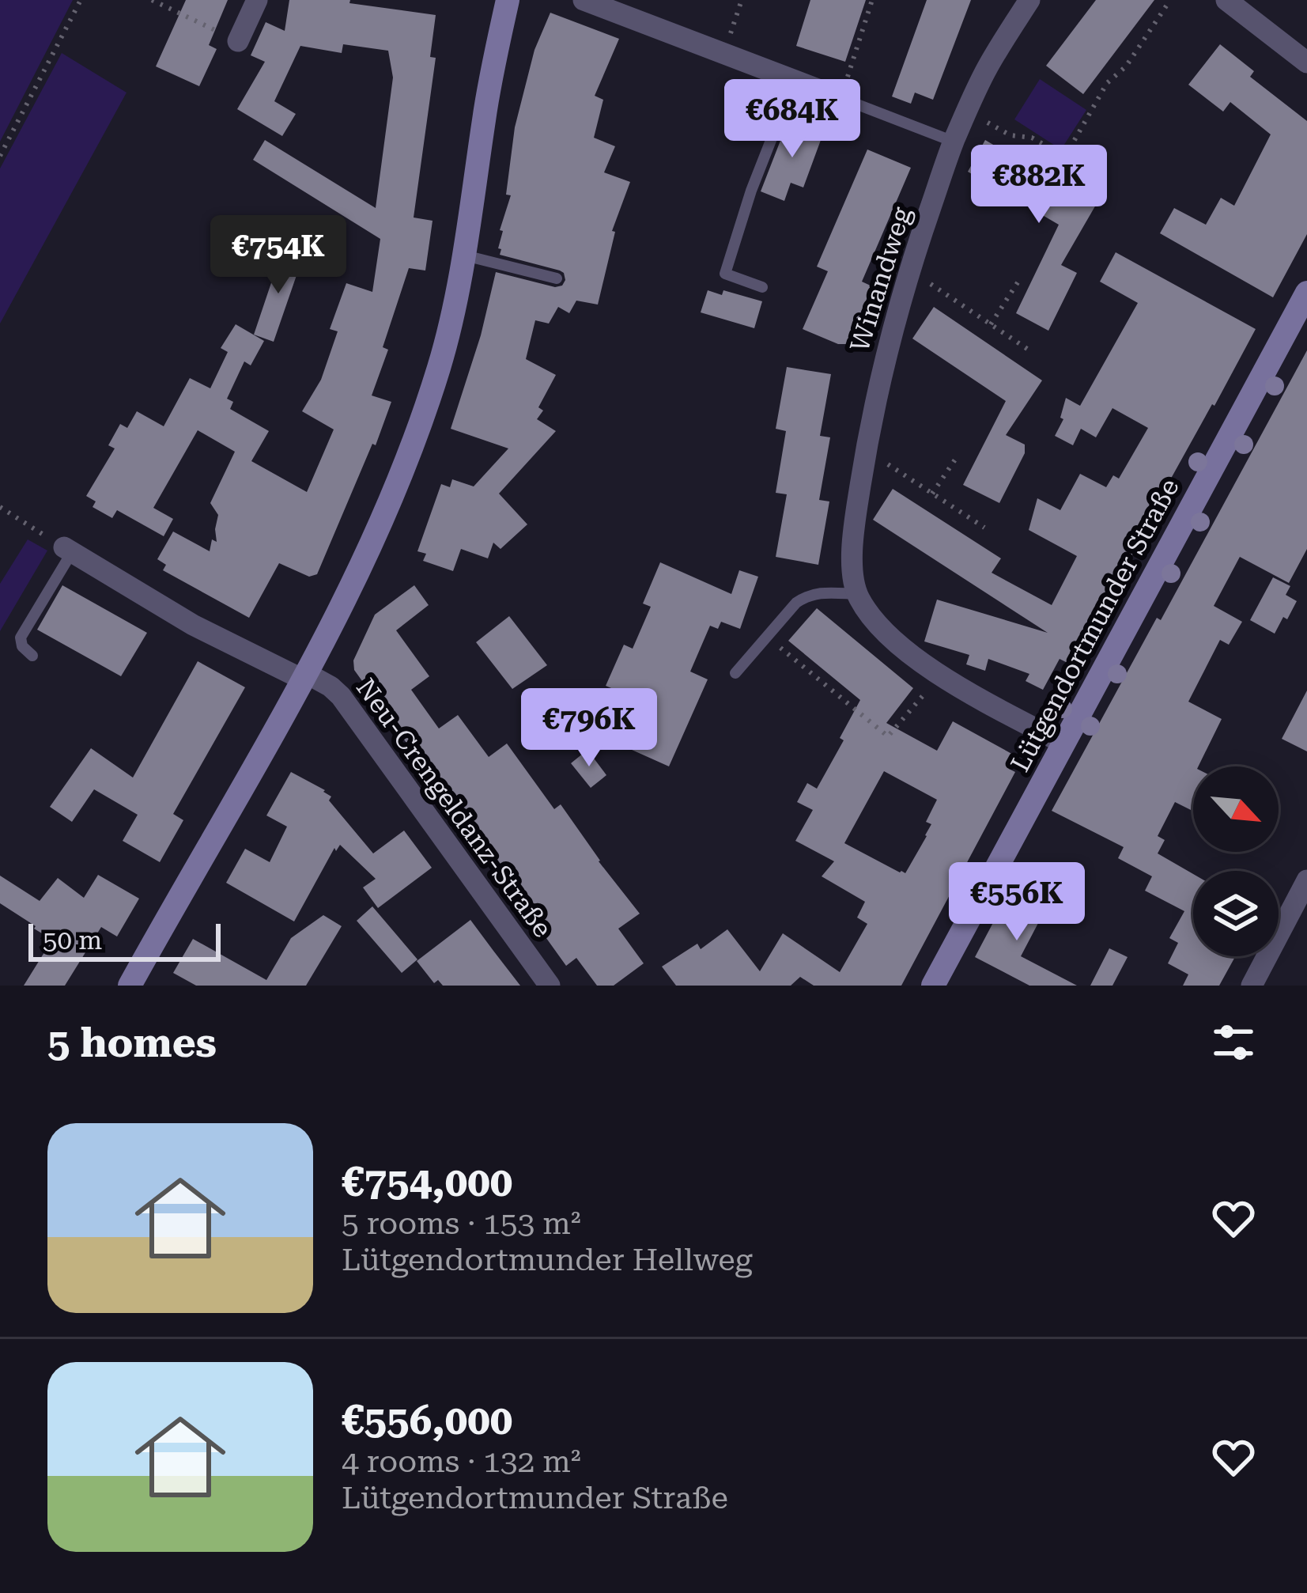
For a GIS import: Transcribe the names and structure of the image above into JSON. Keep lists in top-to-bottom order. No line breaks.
{"streets":{"main road":["Lütgendortmunder Straße"],"street":["Winandweg","Neu-Crengeldanz-Straße"]},"scale_bar":"50 m","north":"bottom right","page":{"price":["€684K","€882K","€754K","€796K","€556K"],"scale":"50 m","heading":"5 homes","list":[{"name":"€754,000","note":"5 rooms · 153 m² · Lütgendortmunder Hellweg"},{"name":"€556,000","note":"4 rooms · 132 m² · Lütgendortmunder Straße"}]}}
